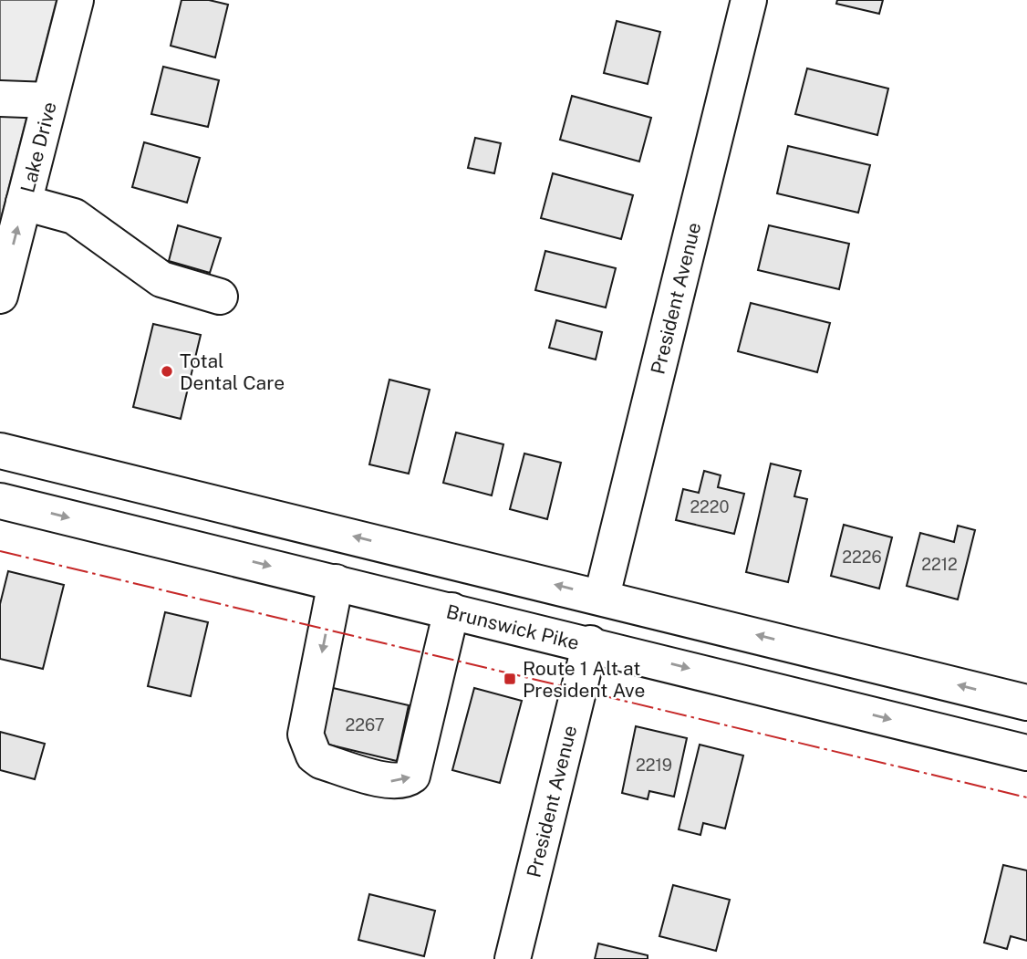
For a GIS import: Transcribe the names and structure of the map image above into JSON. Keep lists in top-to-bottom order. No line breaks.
{"streets":{"main road":["Lake Drive","President Avenue","Brunswick Pike"]},"crossings":[["President Avenue","Brunswick Pike"]],"places":{"other":["Total Dental Care"],"transit":["Route 1 Alt at President Ave"]},"house_numbers":["2220","2226","2212","2267","2219"]}
